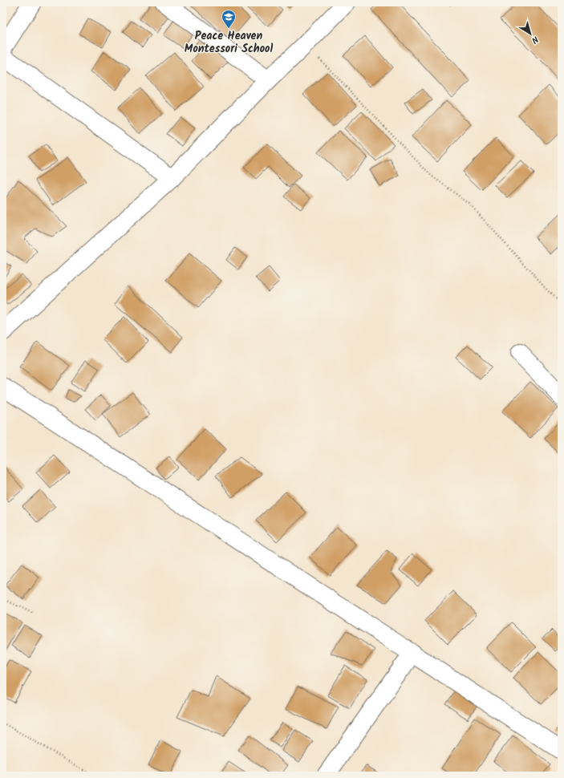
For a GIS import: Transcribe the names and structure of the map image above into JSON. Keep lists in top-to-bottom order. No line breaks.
{"places":{"school or university":["Peace Heaven Montessori School"]},"north":"bottom right"}
